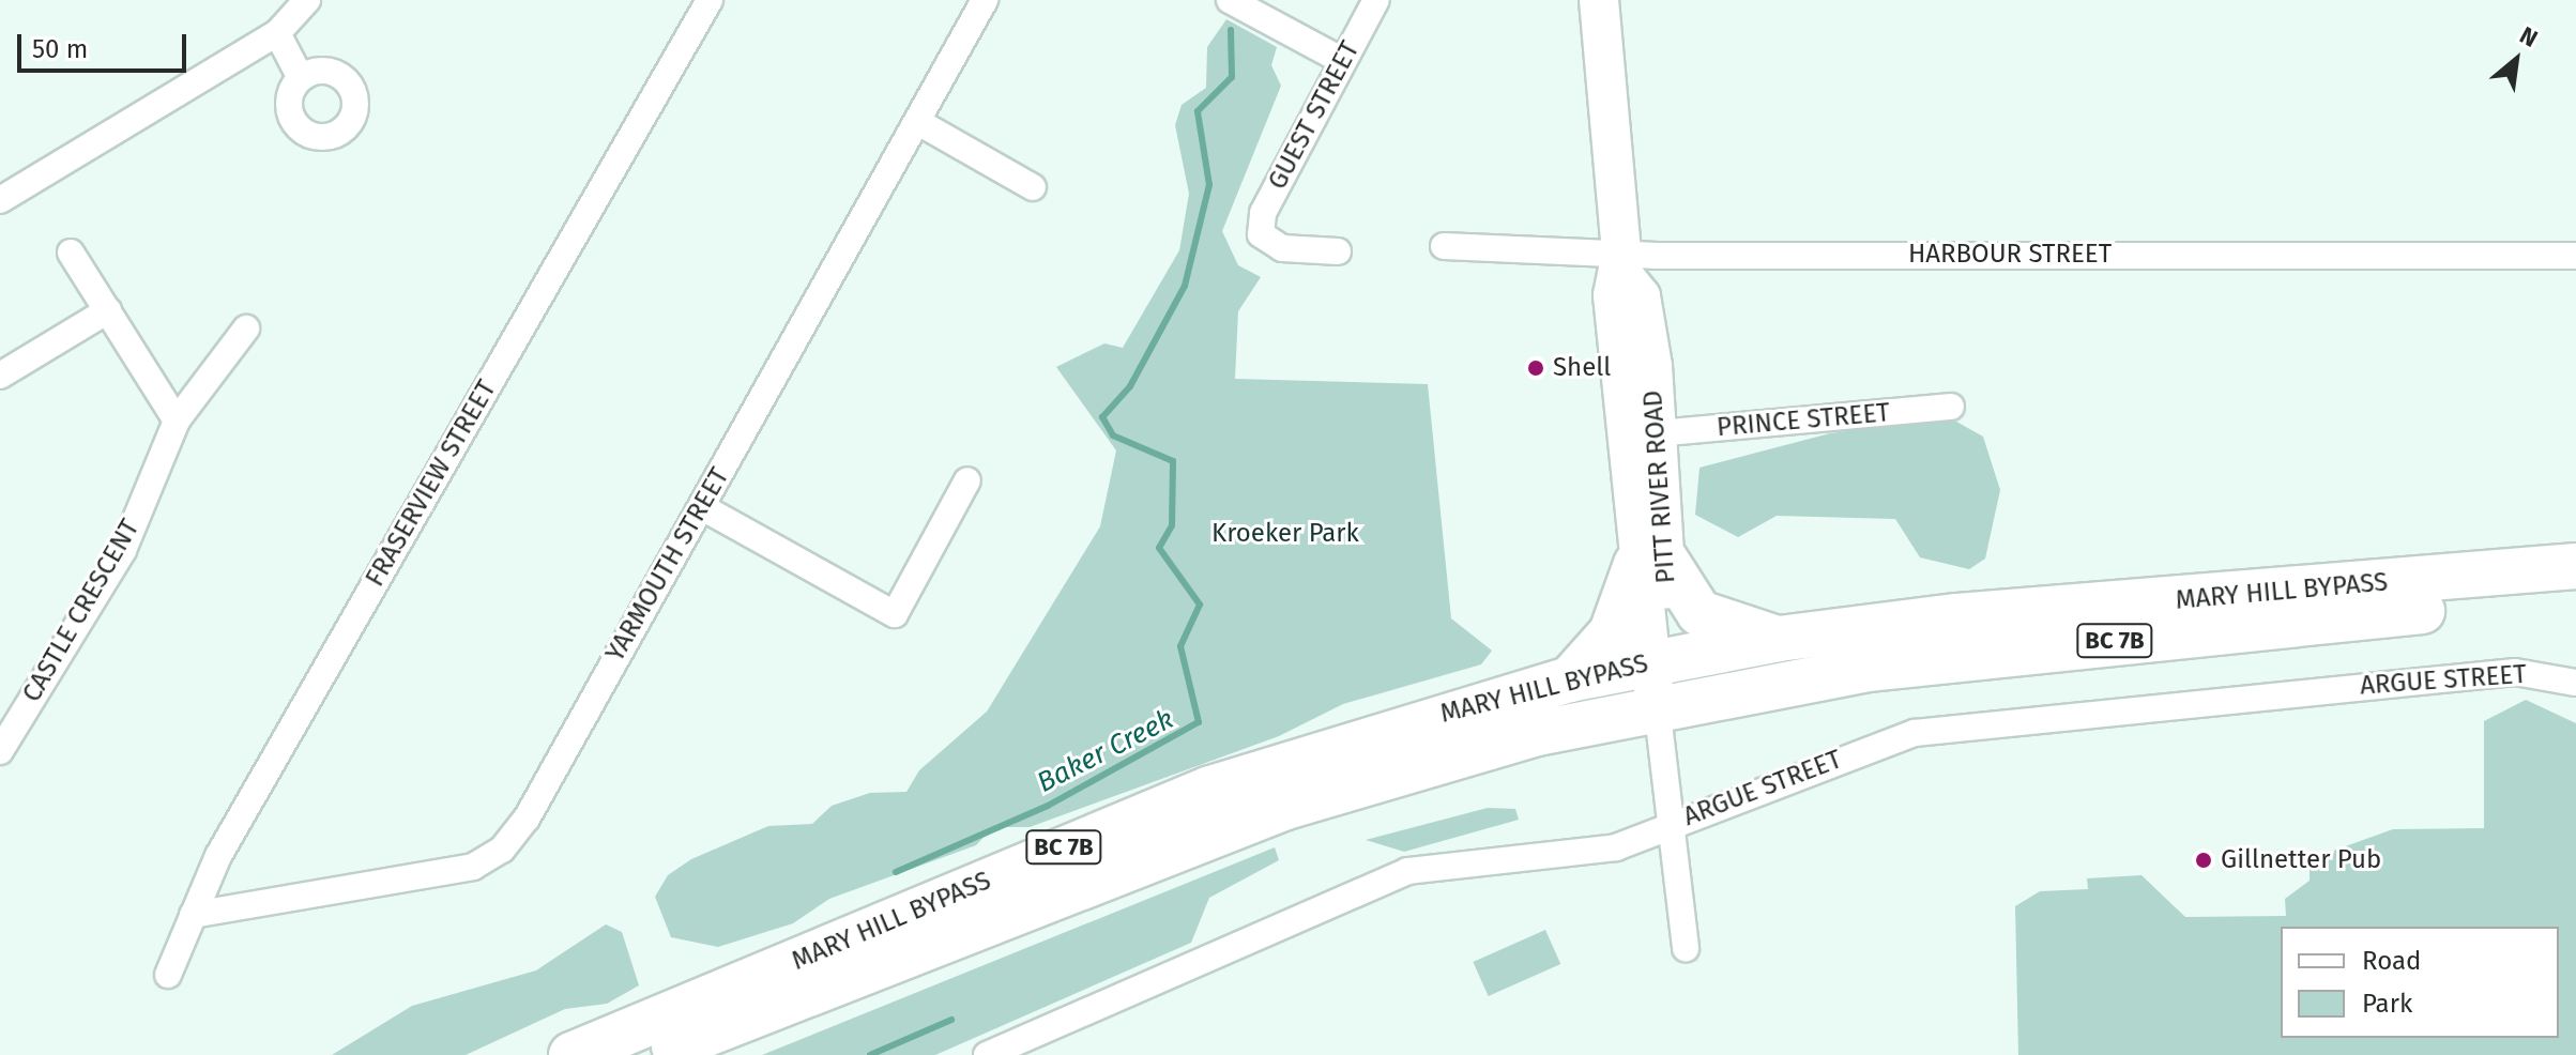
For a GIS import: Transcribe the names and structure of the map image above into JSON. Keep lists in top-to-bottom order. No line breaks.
{"streets":{"highway":["MARY HILL BYPASS","BC 7B"],"main road":["PITT RIVER ROAD"],"street":["GUEST STREET","HARBOUR STREET","PRINCE STREET","FRASERVIEW STREET","YARMOUTH STREET","CASTLE CRESCENT","ARGUE STREET"]},"crossings":[["HARBOUR STREET","PITT RIVER ROAD"],["PRINCE STREET","PITT RIVER ROAD"],["FRASERVIEW STREET","YARMOUTH STREET"],["PITT RIVER ROAD","MARY HILL BYPASS"],["PITT RIVER ROAD","ARGUE STREET"]],"water":["Baker Creek"],"parks":["Kroeker Park"],"places":["Shell","Gillnetter Pub"],"legend":["Road","Park"],"scale_bar":"50 m","north":"top right"}
